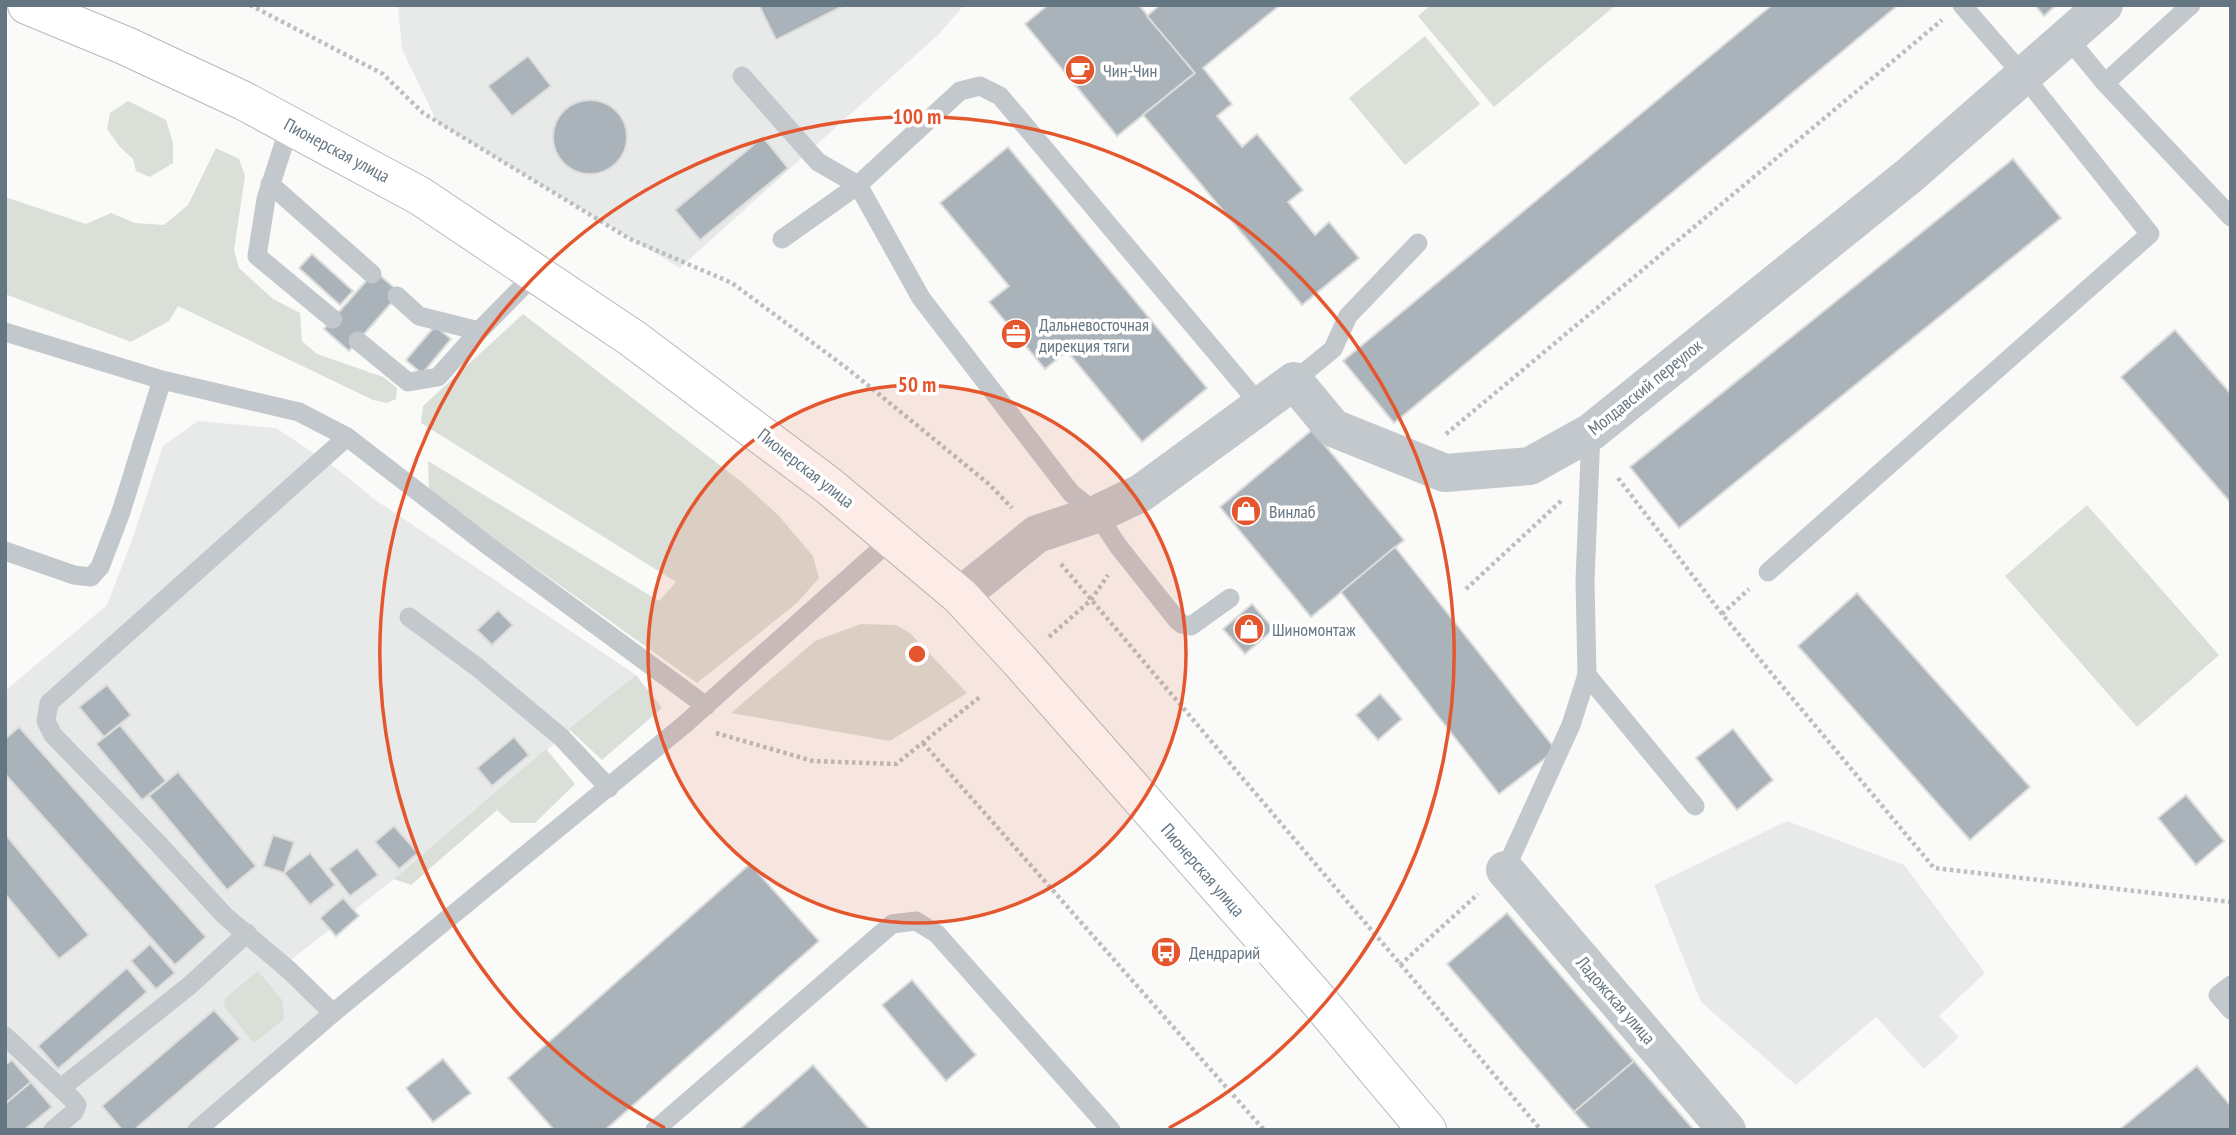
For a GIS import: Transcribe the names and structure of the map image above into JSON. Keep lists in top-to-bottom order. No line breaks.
{"streets":{"main road":["Пионерская улица"],"street":["Молдавский переулок","Ладожская улица"]},"places":{"cafe":["Чин-Чин"],"office":["Дальневосточная дирекция тяги"],"shop":["Винлаб","Шиномонтаж"],"bus stop":["Дендрарий"]},"rings":["100 m","50 m"]}
